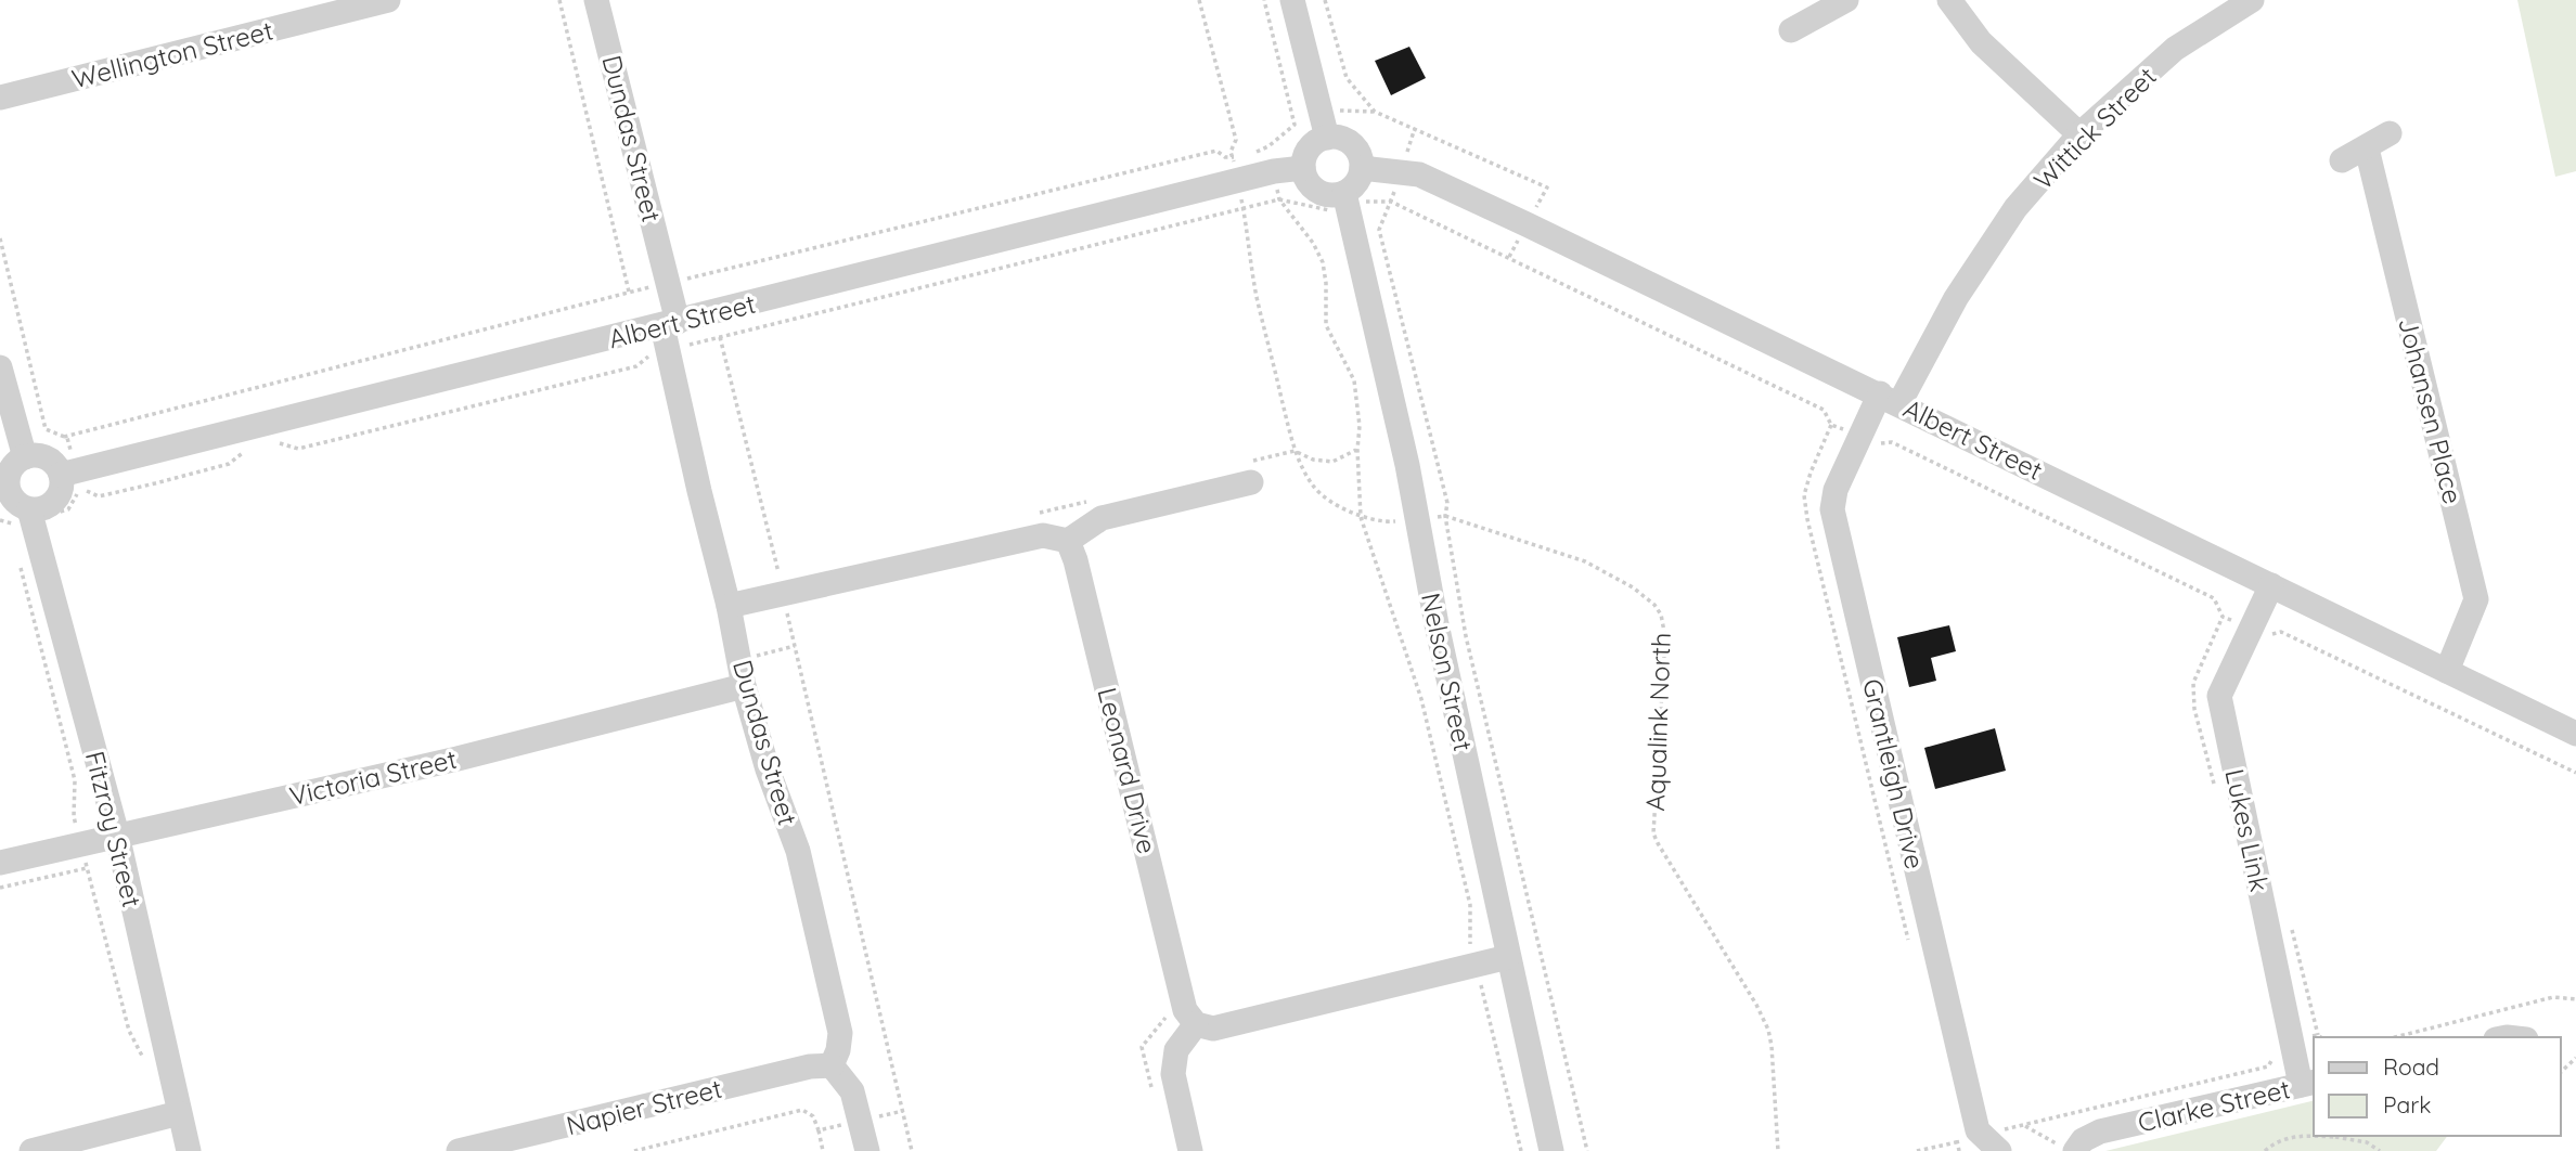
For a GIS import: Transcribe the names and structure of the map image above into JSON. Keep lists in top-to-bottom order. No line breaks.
{"streets":{"street":["Wellington Street","Wittick Street","Dundas Street","Albert Street","Johansen Place","Nelson Street","Leonard Drive","Grantleigh Drive","Victoria Street","Fitzroy Street","Lukes Link","Clarke Street","Napier Street"],"path":["Aqualink North"]},"crossings":[["Wittick Street","Albert Street"],["Wittick Street","Grantleigh Drive"],["Dundas Street","Albert Street"],["Dundas Street","Victoria Street"],["Dundas Street","Napier Street"],["Albert Street","Johansen Place"],["Albert Street","Nelson Street"],["Albert Street","Grantleigh Drive"],["Albert Street","Lukes Link"],["Nelson Street","Aqualink North"],["Victoria Street","Fitzroy Street"],["Lukes Link","Clarke Street"]],"legend":["Road","Park"]}
